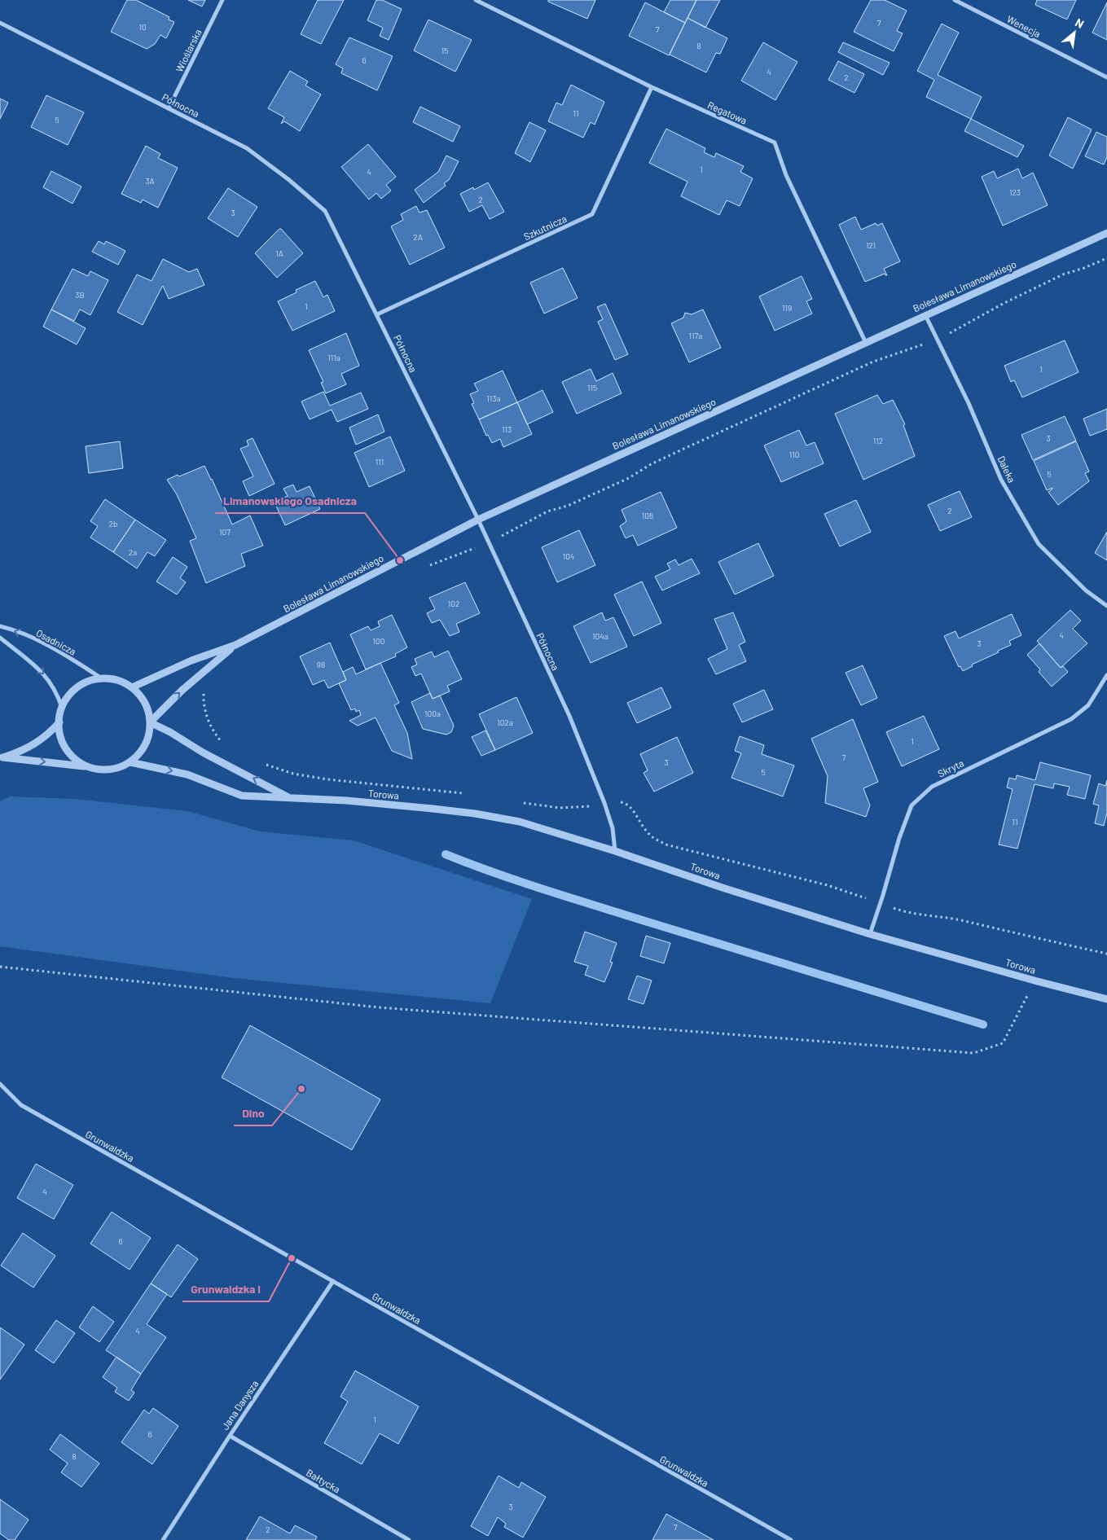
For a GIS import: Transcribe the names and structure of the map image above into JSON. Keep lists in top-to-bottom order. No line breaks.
{"streets":{"street":["Wenecja","Wioślarska","Północna","Regatowa","Szkutnicza","Bolesława Limanowskiego","Daleka","Osadnicza","Skryta","Torowa","Grunwaldzka","Jana Danysza","Bałtycka"]},"crossings":[["Wioślarska","Północna"],["Północna","Szkutnicza"],["Północna","Bolesława Limanowskiego"],["Północna","Torowa"],["Regatowa","Szkutnicza"],["Regatowa","Bolesława Limanowskiego"],["Bolesława Limanowskiego","Daleka"],["Bolesława Limanowskiego","Osadnicza"],["Bolesława Limanowskiego","Torowa"],["Osadnicza","Torowa"],["Skryta","Torowa"],["Grunwaldzka","Jana Danysza"],["Jana Danysza","Bałtycka"]],"places":["Limanowskiego Osadnicza","Dino","Grunwaldzka I"],"house_numbers":["7","10","7","8","15","6","4","2","11","5","1","4","3A","123","2","3","2A","121","1A","3B","1","119","117a","111a","1","115","113a","113","3","112","110","111","5","2","106","2b","107","2a","104","102","4","104a","100","3","98","100a","102a","1","7","3","5","11","4","6","4","1","6","8","3","7","2"],"north":"top right"}
